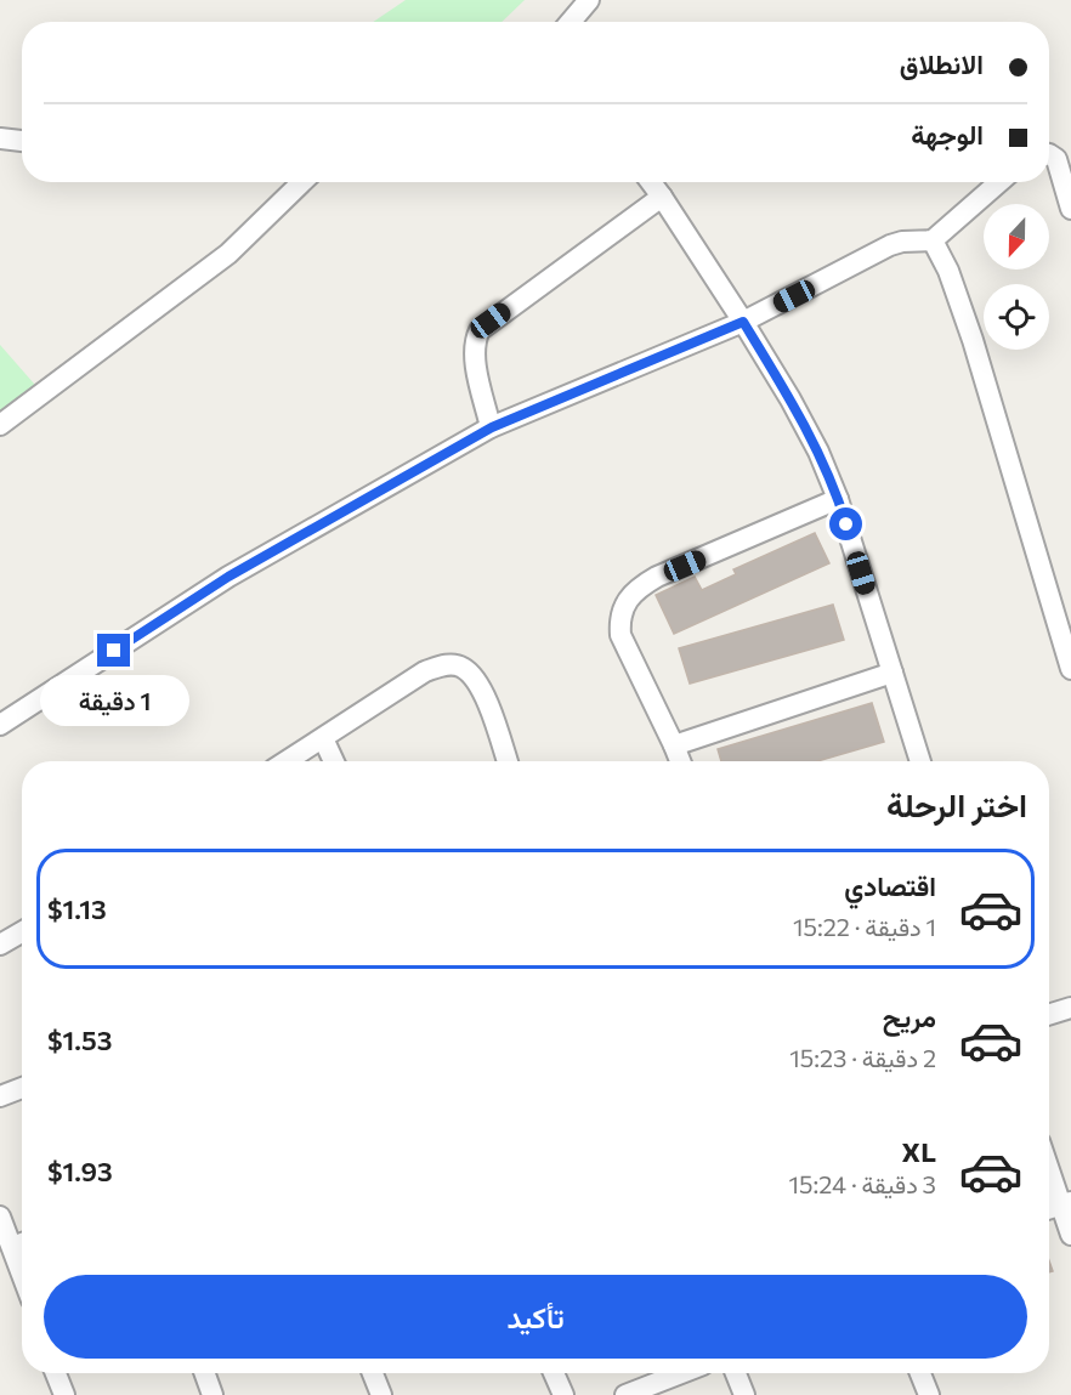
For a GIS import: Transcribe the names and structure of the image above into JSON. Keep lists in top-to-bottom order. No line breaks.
{"north":"bottom","page":{"banner":["الانطلاق","الوجهة"],"bubble":"1 دقيقة","heading":"اختر الرحلة","list":[{"name":"اقتصادي","note":"1 دقيقة · 15:22","value":"$1.13"},{"name":"مريح","note":"2 دقيقة · 15:23","value":"$1.53"},{"name":"XL","note":"3 دقيقة · 15:24","value":"$1.93"}],"buttons":"تأكيد"}}
